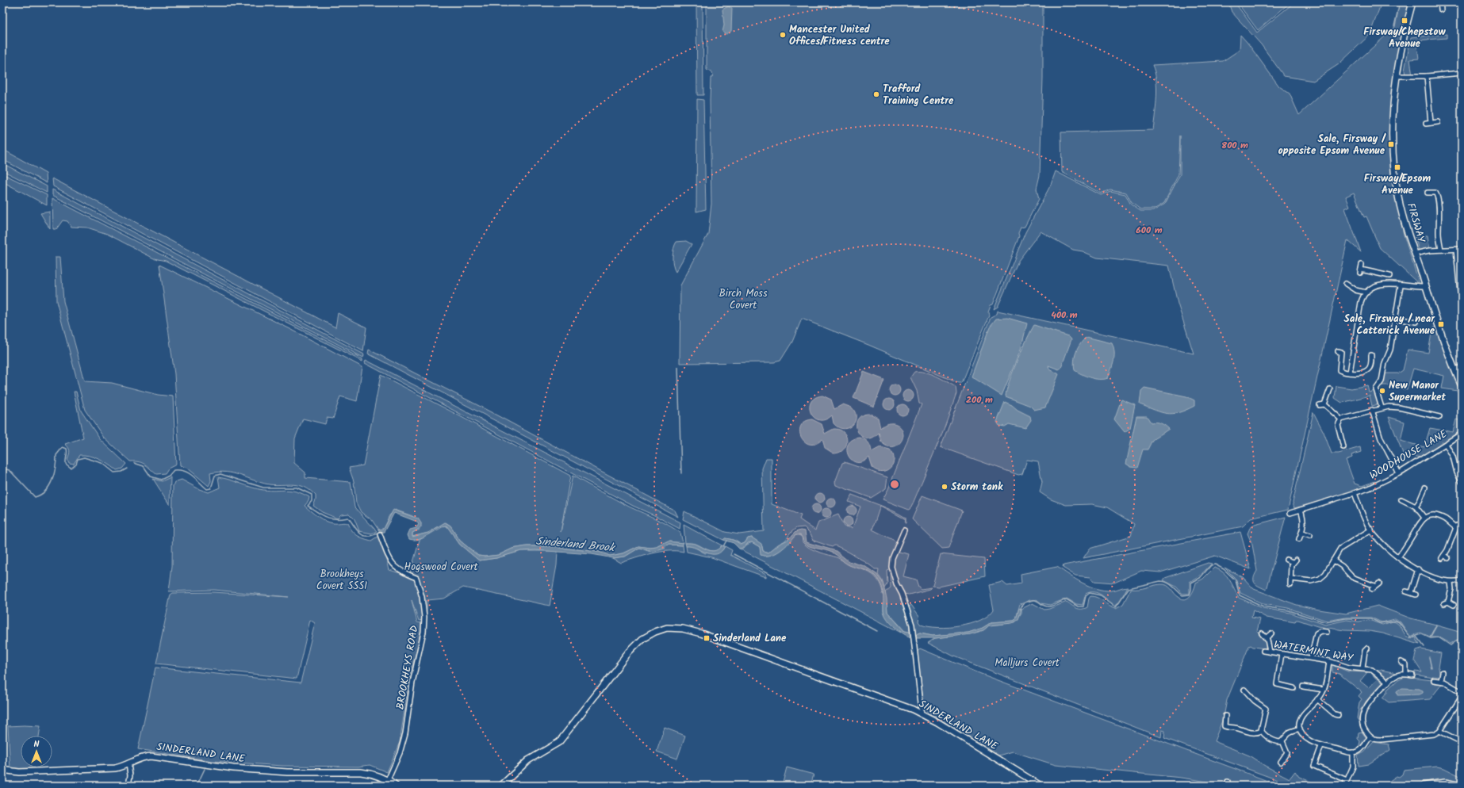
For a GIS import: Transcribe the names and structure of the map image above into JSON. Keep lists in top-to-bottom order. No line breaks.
{"streets":{"street":["FIRSWAY","WOODHOUSE LANE","WATERMINT WAY","BROOKHEYS ROAD","SINDERLAND LANE"]},"crossings":[["BROOKHEYS ROAD","SINDERLAND LANE"]],"water":["Sinderland Brook"],"parks":["Birch Moss Covert","Hogswood Covert","Brookheys Covert SSSI","Malljurs Covert"],"places":{"transit":["Firsway/Chepstow Avenue","Sale, Firsway / opposite Epsom Avenue","Firsway/Epsom Avenue","Sale, Firsway / near Catterick Avenue","Sinderland Lane"],"other":["Mancester United Offices/Fitness centre","Trafford Training Centre","New Manor Supermarket","Storm tank"]},"north":"top","rings":["800 m","600 m","400 m","200 m"]}
